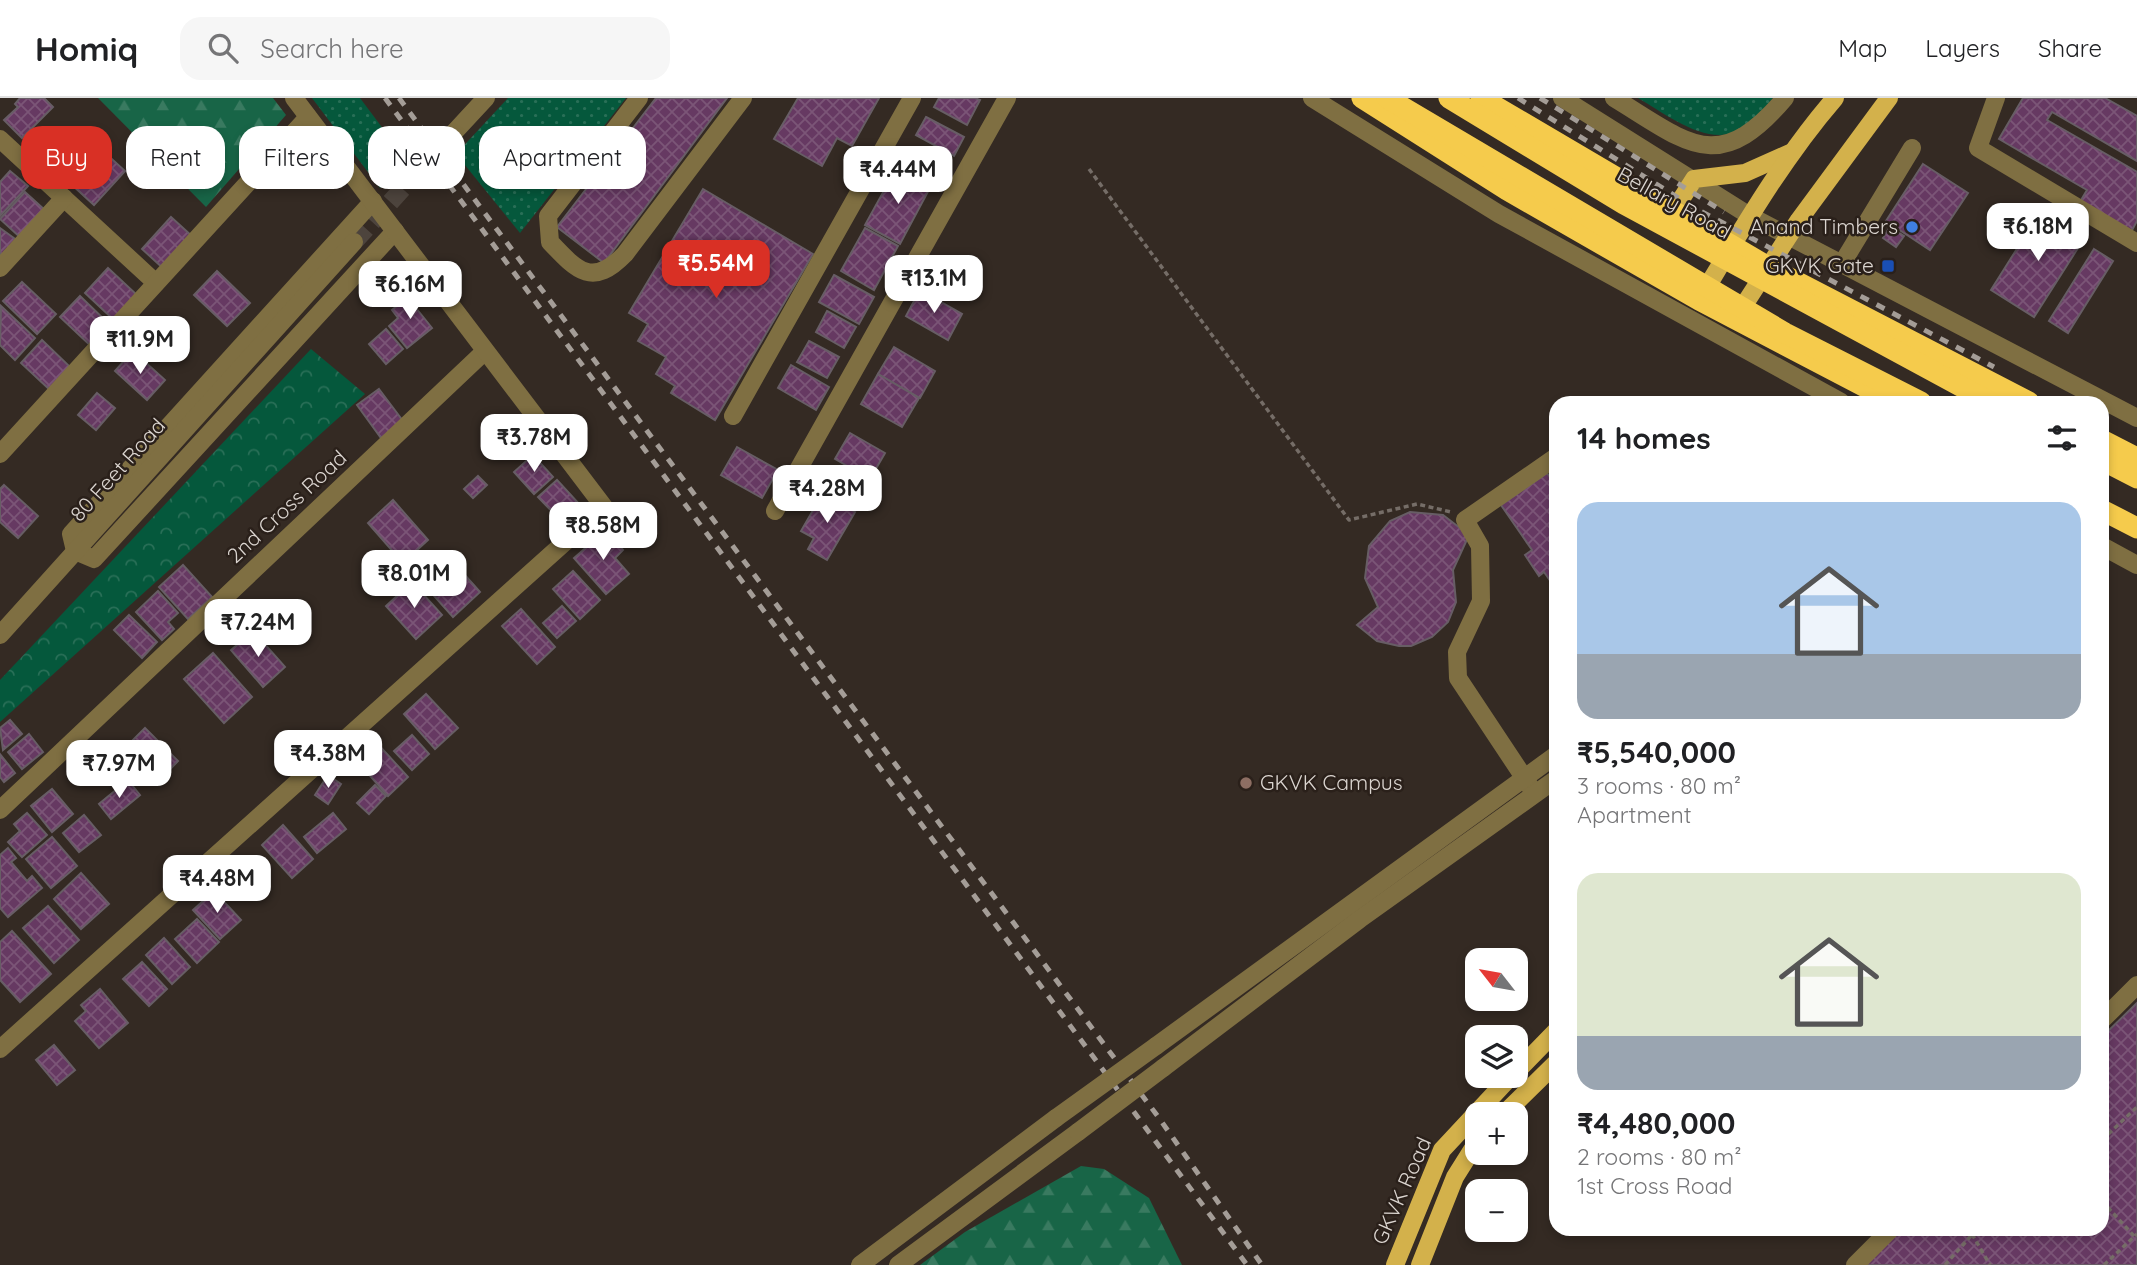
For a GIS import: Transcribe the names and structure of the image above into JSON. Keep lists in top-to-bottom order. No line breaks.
{"streets":{"highway":["Bellary Road"],"main road":["GKVK Road"],"street":["80 Feet Road","2nd Cross Road"]},"places":{"other":["Anand Timbers","GKVK Campus"],"transit":["GKVK Gate"]},"north":"top left","page":{"header":"Homiq","search":"Search here","nav":["Map","Layers","Share"],"chip":["Buy","Rent","Filters","New","Apartment"],"price":["₹4.44M","₹6.18M","₹5.54M","₹13.1M","₹6.16M","₹11.9M","₹3.78M","₹4.28M","₹8.58M","₹8.01M","₹7.24M","₹4.38M","₹7.97M","₹4.48M"],"heading":"14 homes","list":[{"name":"₹5,540,000","note":"3 rooms · 80 m² · Apartment"},{"name":"₹4,480,000","note":"2 rooms · 80 m² · 1st Cross Road"}],"map_buttons":["+","−"]}}
